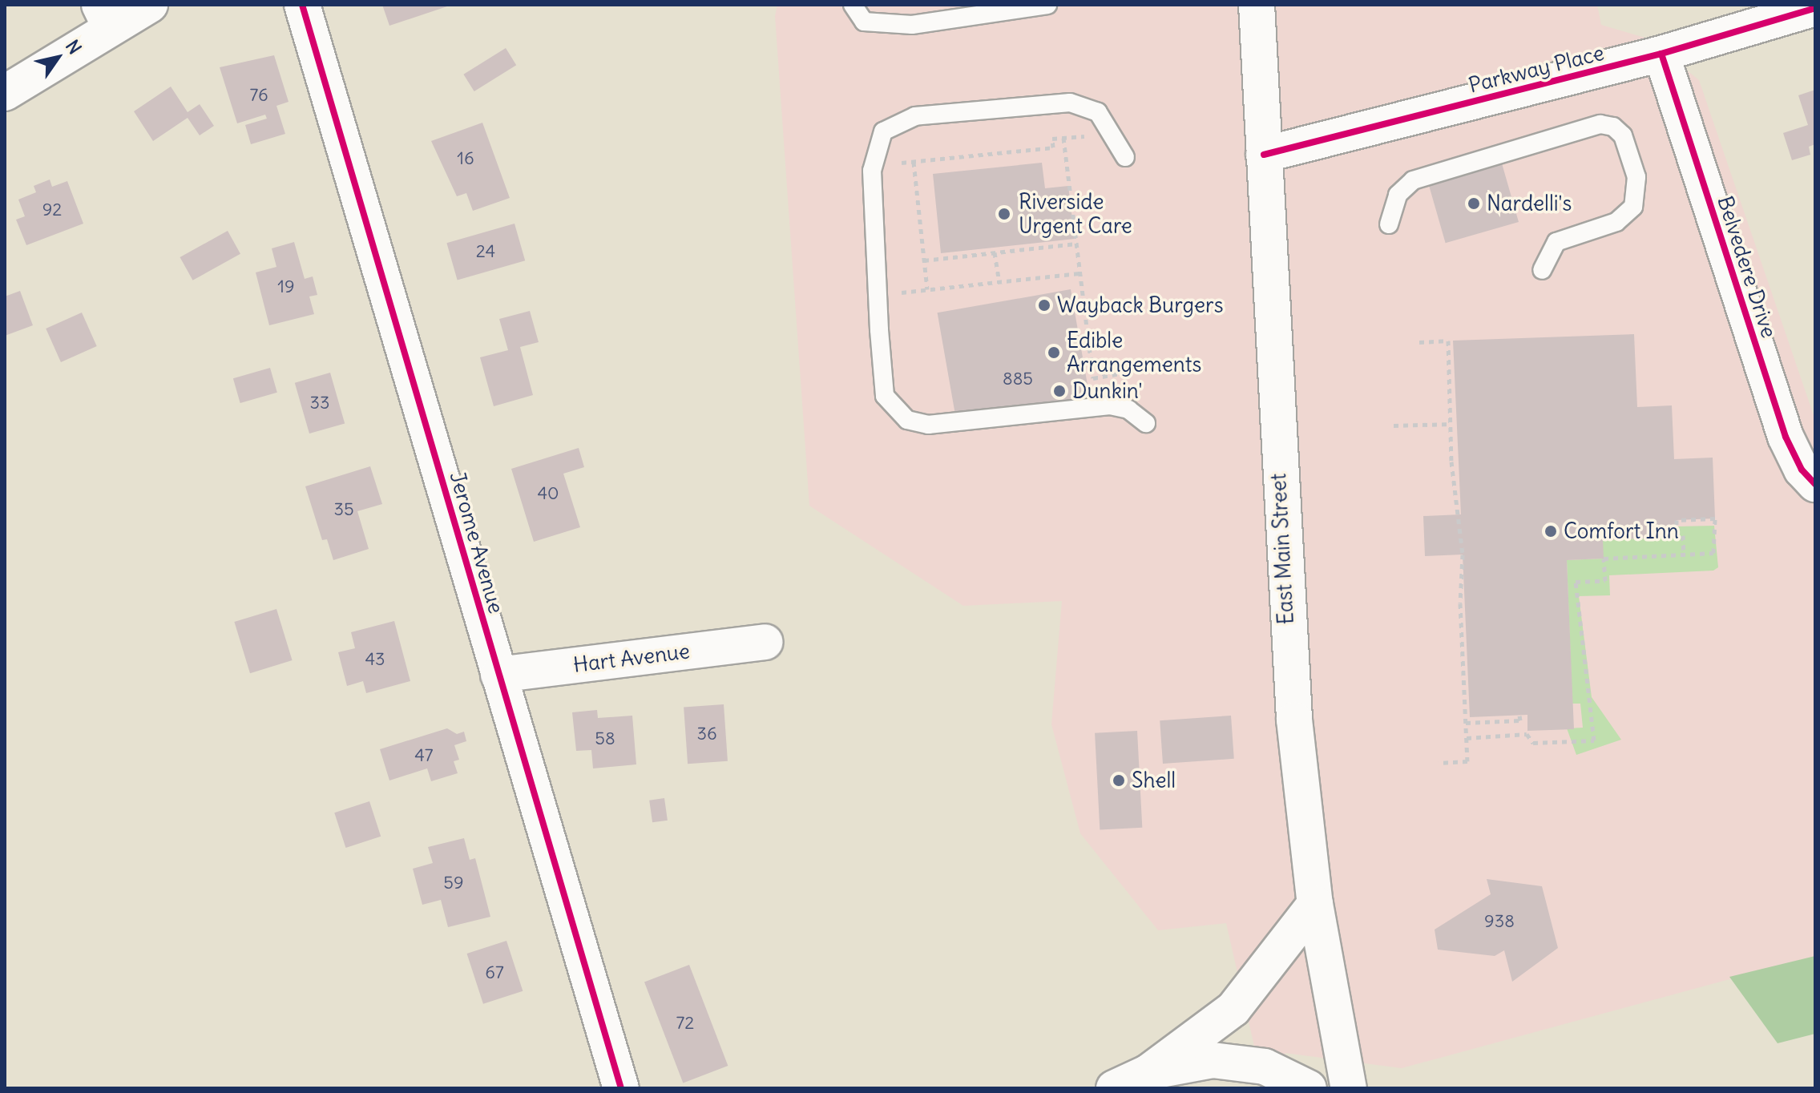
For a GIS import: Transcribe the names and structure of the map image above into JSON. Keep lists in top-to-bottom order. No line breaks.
{"streets":{"main road":["Parkway Place","Belvedere Drive","Jerome Avenue","East Main Street","Hart Avenue"]},"crossings":[["Parkway Place","Belvedere Drive"],["Parkway Place","East Main Street"],["Jerome Avenue","Hart Avenue"]],"places":["Nardelli's","Riverside Urgent Care","Wayback Burgers","Edible Arrangements","Dunkin'","Comfort Inn","Shell"],"house_numbers":["76","16","92","24","19","885","33","40","35","43","36","58","47","59","938","67","72"],"north":"top right"}
